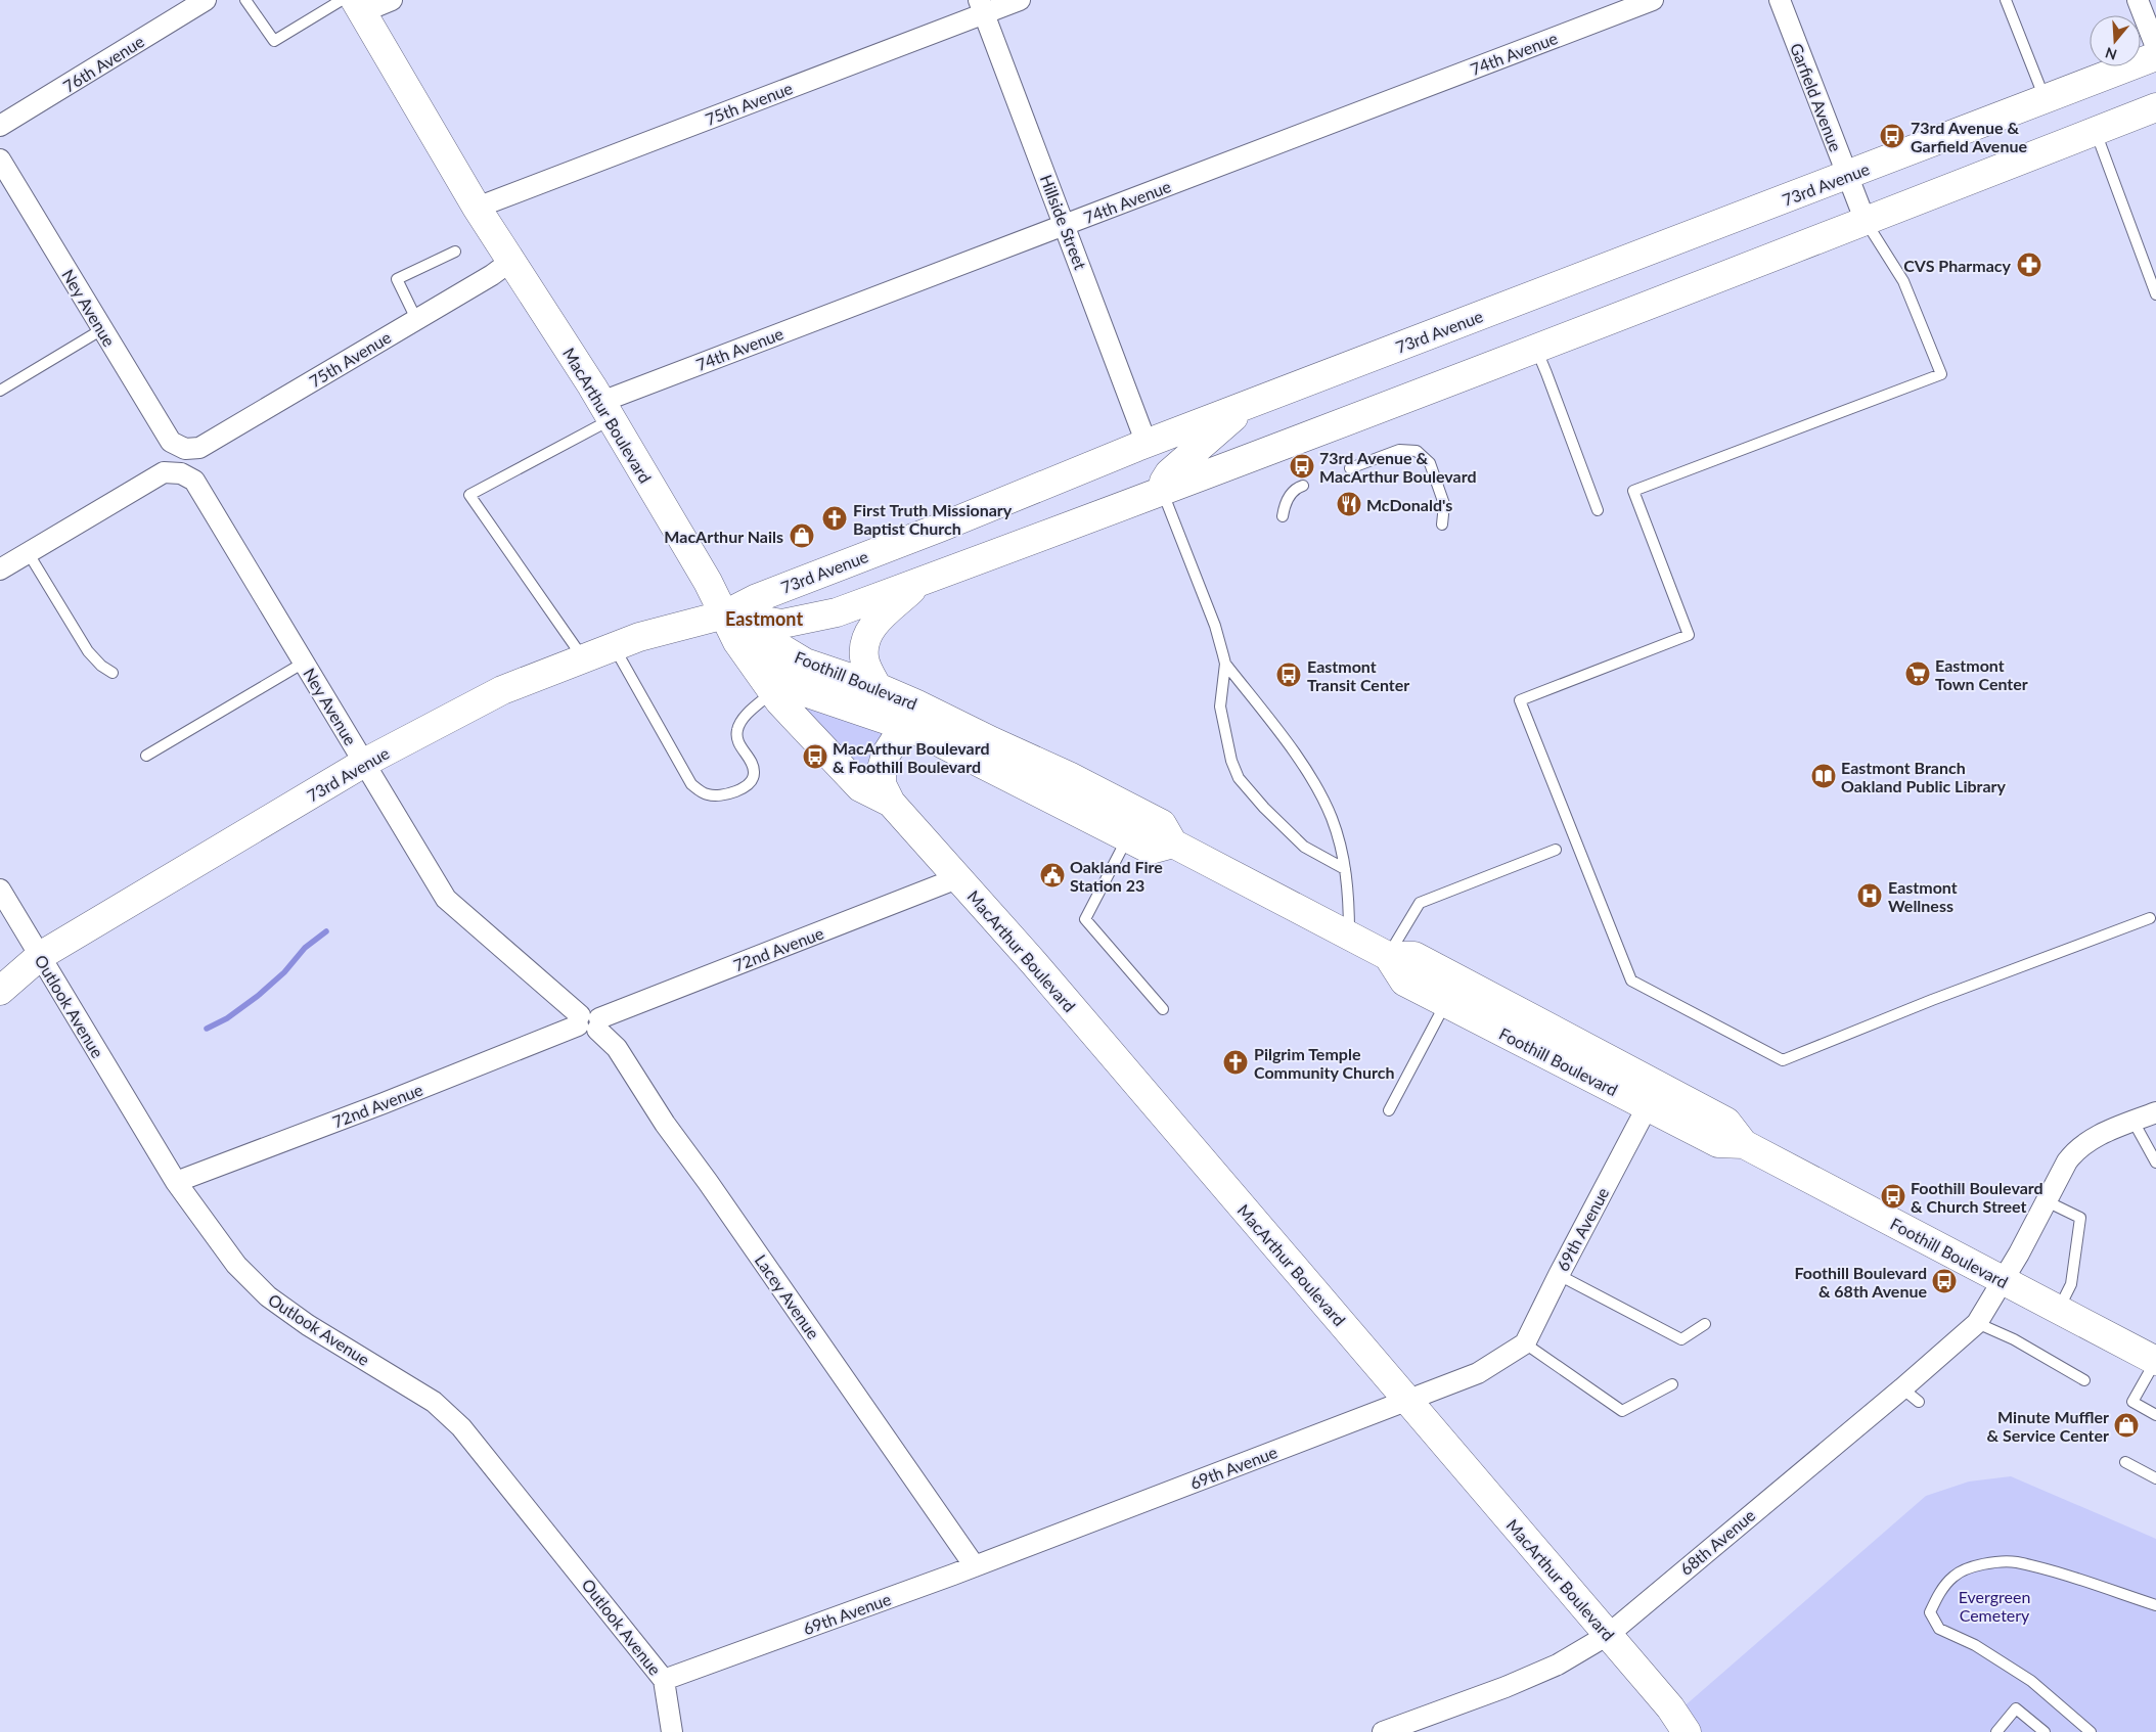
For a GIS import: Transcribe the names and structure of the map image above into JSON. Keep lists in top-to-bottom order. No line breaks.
{"streets":{"main road":["73rd Avenue","MacArthur Boulevard","Foothill Boulevard"],"street":["74th Avenue","76th Avenue","Garfield Avenue","75th Avenue","Hillside Street","Ney Avenue","72nd Avenue","Outlook Avenue","69th Avenue","Lacey Avenue","68th Avenue"]},"crossings":[["74th Avenue","Hillside Street"],["74th Avenue","MacArthur Boulevard"],["Garfield Avenue","73rd Avenue"],["75th Avenue","Hillside Street"],["75th Avenue","Ney Avenue"],["75th Avenue","MacArthur Boulevard"],["73rd Avenue","Hillside Street"],["73rd Avenue","Ney Avenue"],["73rd Avenue","MacArthur Boulevard"],["73rd Avenue","Foothill Boulevard"],["73rd Avenue","Outlook Avenue"],["Ney Avenue","72nd Avenue"],["Ney Avenue","Lacey Avenue"],["MacArthur Boulevard","Foothill Boulevard"],["MacArthur Boulevard","72nd Avenue"],["MacArthur Boulevard","69th Avenue"],["MacArthur Boulevard","68th Avenue"],["Foothill Boulevard","69th Avenue"],["Foothill Boulevard","68th Avenue"],["72nd Avenue","Outlook Avenue"],["72nd Avenue","Lacey Avenue"],["Outlook Avenue","69th Avenue"],["69th Avenue","Lacey Avenue"]],"districts":["Eastmont"],"parks":["Evergreen Cemetery"],"places":{"bus stop":["73rd Avenue & Garfield Avenue","73rd Avenue & MacArthur Boulevard","Eastmont Transit Center","MacArthur Boulevard & Foothill Boulevard","Foothill Boulevard & Church Street","Foothill Boulevard & 68th Avenue"],"pharmacy":["CVS Pharmacy"],"restaurant":["McDonald's"],"church":["First Truth Missionary Baptist Church","Pilgrim Temple Community Church"],"shop":["MacArthur Nails","Minute Muffler & Service Center"],"supermarket":["Eastmont Town Center"],"library":["Eastmont Branch Oakland Public Library"],"public building":["Oakland Fire Station 23"],"hospital":["Eastmont Wellness"]},"north":"bottom"}
